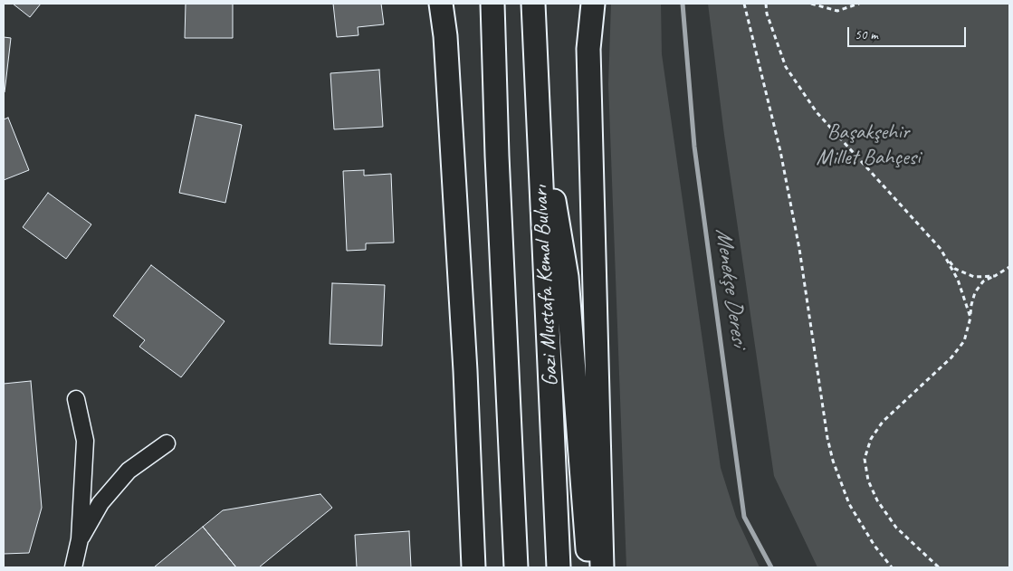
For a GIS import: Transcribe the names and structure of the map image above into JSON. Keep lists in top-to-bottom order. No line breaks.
{"streets":{"highway":["Gazi Mustafa Kemal Bulvarı"]},"water":["Menekşe Deresi"],"parks":["Başakşehir Millet Bahçesi"],"scale_bar":"50 m"}
